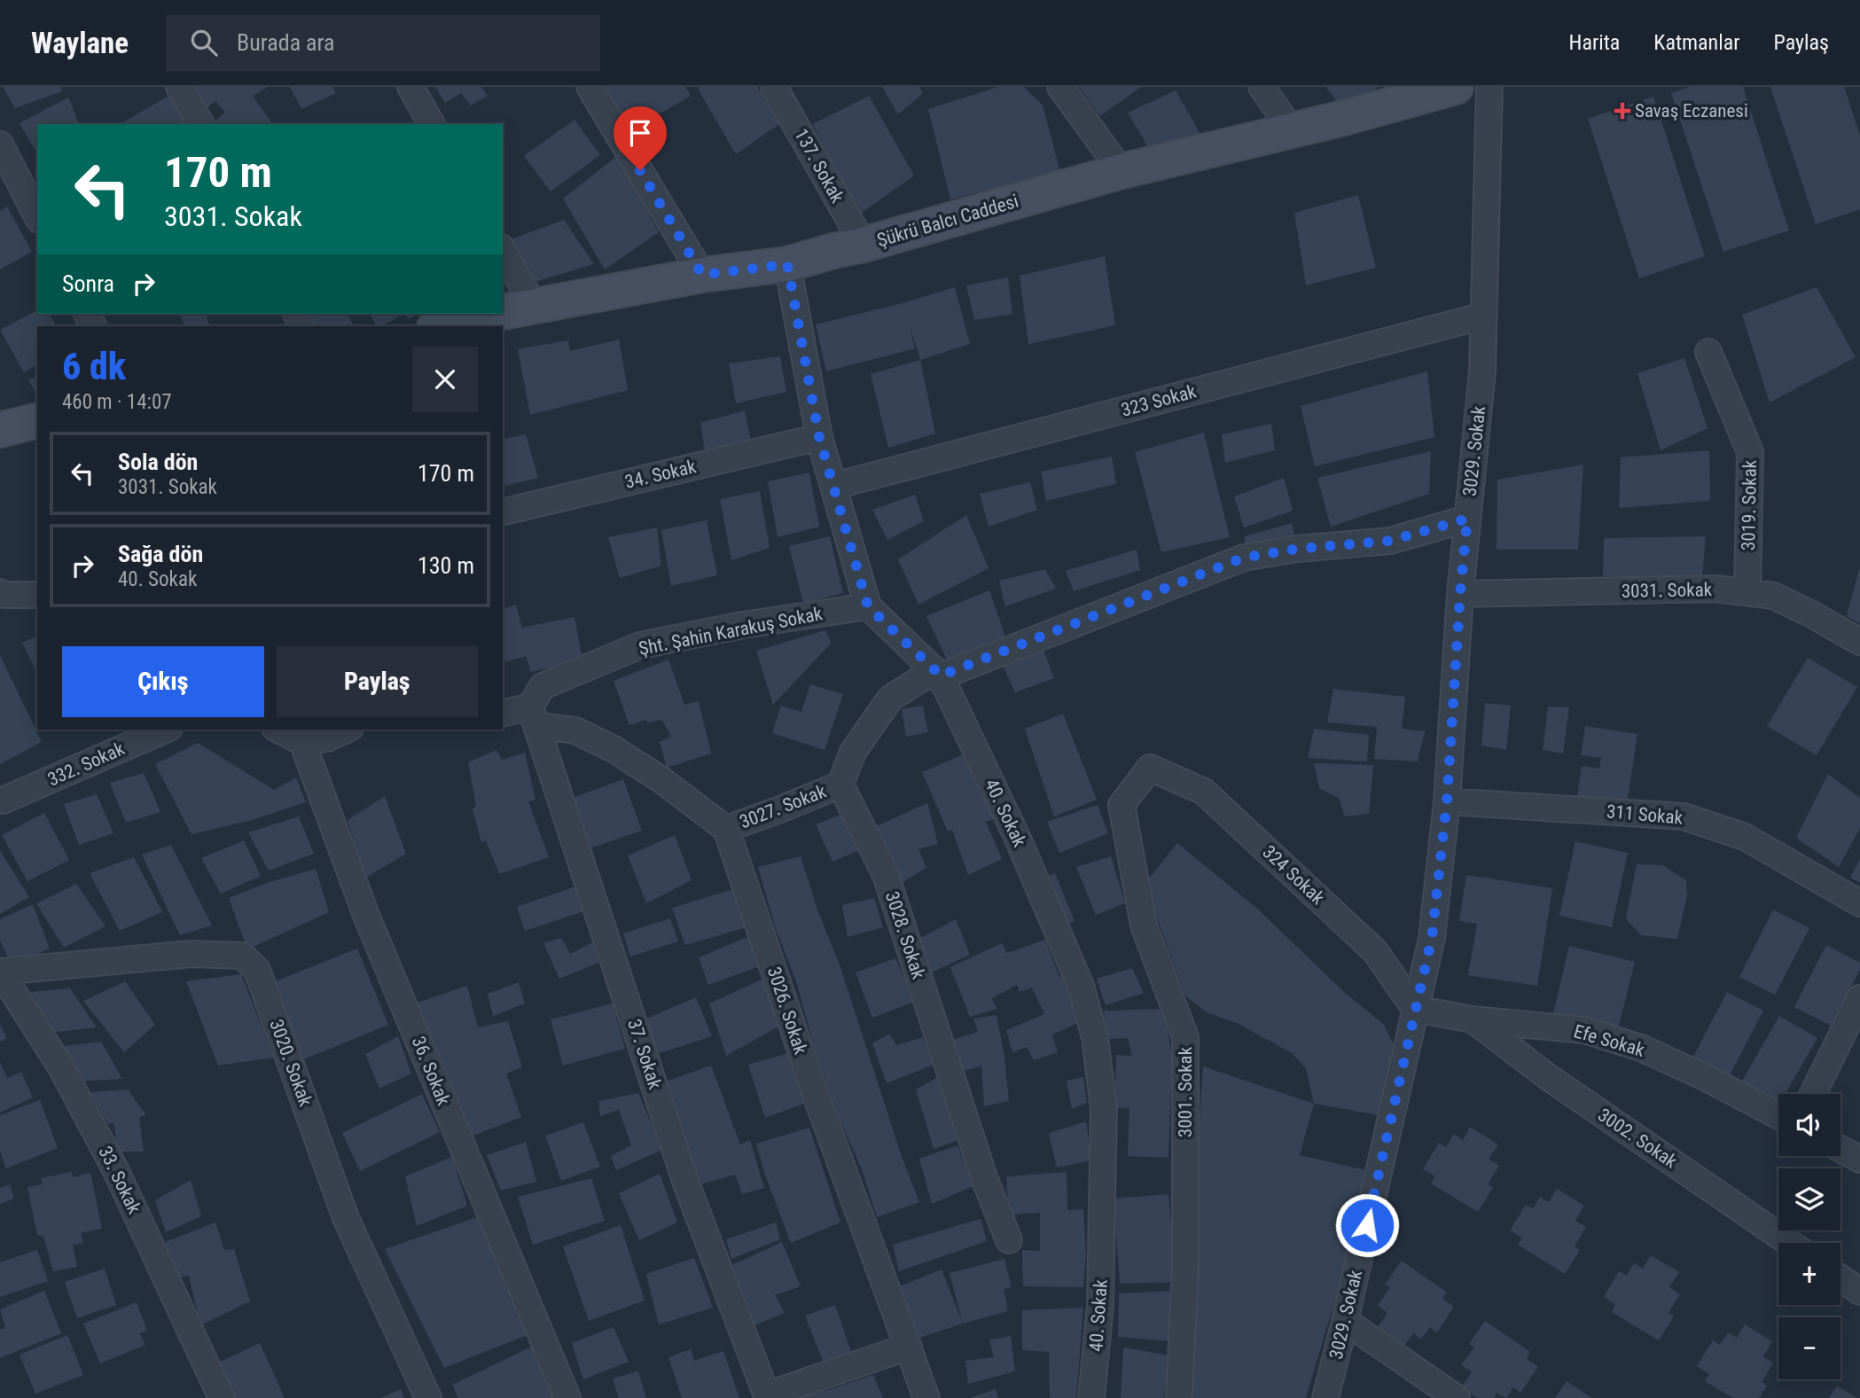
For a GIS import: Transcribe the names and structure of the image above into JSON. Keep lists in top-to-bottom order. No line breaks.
{"streets":{"street":["137. Sokak","Şükrü Balcı Caddesi","323 Sokak","3029. Sokak","34. Sokak","3019. Sokak","3031. Sokak","Şht. Şahin Karakuş Sokak","332. Sokak","3027. Sokak","40. Sokak","311 Sokak","324 Sokak","3028. Sokak","3026. Sokak","Efe Sokak","37. Sokak","3020. Sokak","36. Sokak","3001. Sokak","3002. Sokak","33. Sokak"]},"crossings":[["137. Sokak","Şükrü Balcı Caddesi"],["323 Sokak","3029. Sokak"],["3029. Sokak","3031. Sokak"],["3029. Sokak","311 Sokak"],["3029. Sokak","324 Sokak"],["3029. Sokak","Efe Sokak"],["3019. Sokak","3031. Sokak"],["Şht. Şahin Karakuş Sokak","40. Sokak"],["Şht. Şahin Karakuş Sokak","37. Sokak"],["3027. Sokak","3028. Sokak"],["3027. Sokak","3026. Sokak"],["324 Sokak","Efe Sokak"],["324 Sokak","3001. Sokak"],["Efe Sokak","3002. Sokak"],["3020. Sokak","33. Sokak"]],"places":{"health":["Savaş Eczanesi"]},"page":{"header":"Waylane","search":"Burada ara","nav":["Harita","Katmanlar","Paylaş"],"turn":["170 m","3031. Sokak"],"then":"Sonra","heading":["6 dk","460 m · 14:07"],"list":[{"name":"Sola dön","note":"3031. Sokak","value":"170 m"},{"name":"Sağa dön","note":"40. Sokak","value":"130 m"}],"buttons":["Çıkış","Paylaş"],"map_buttons":["+","−"]}}
